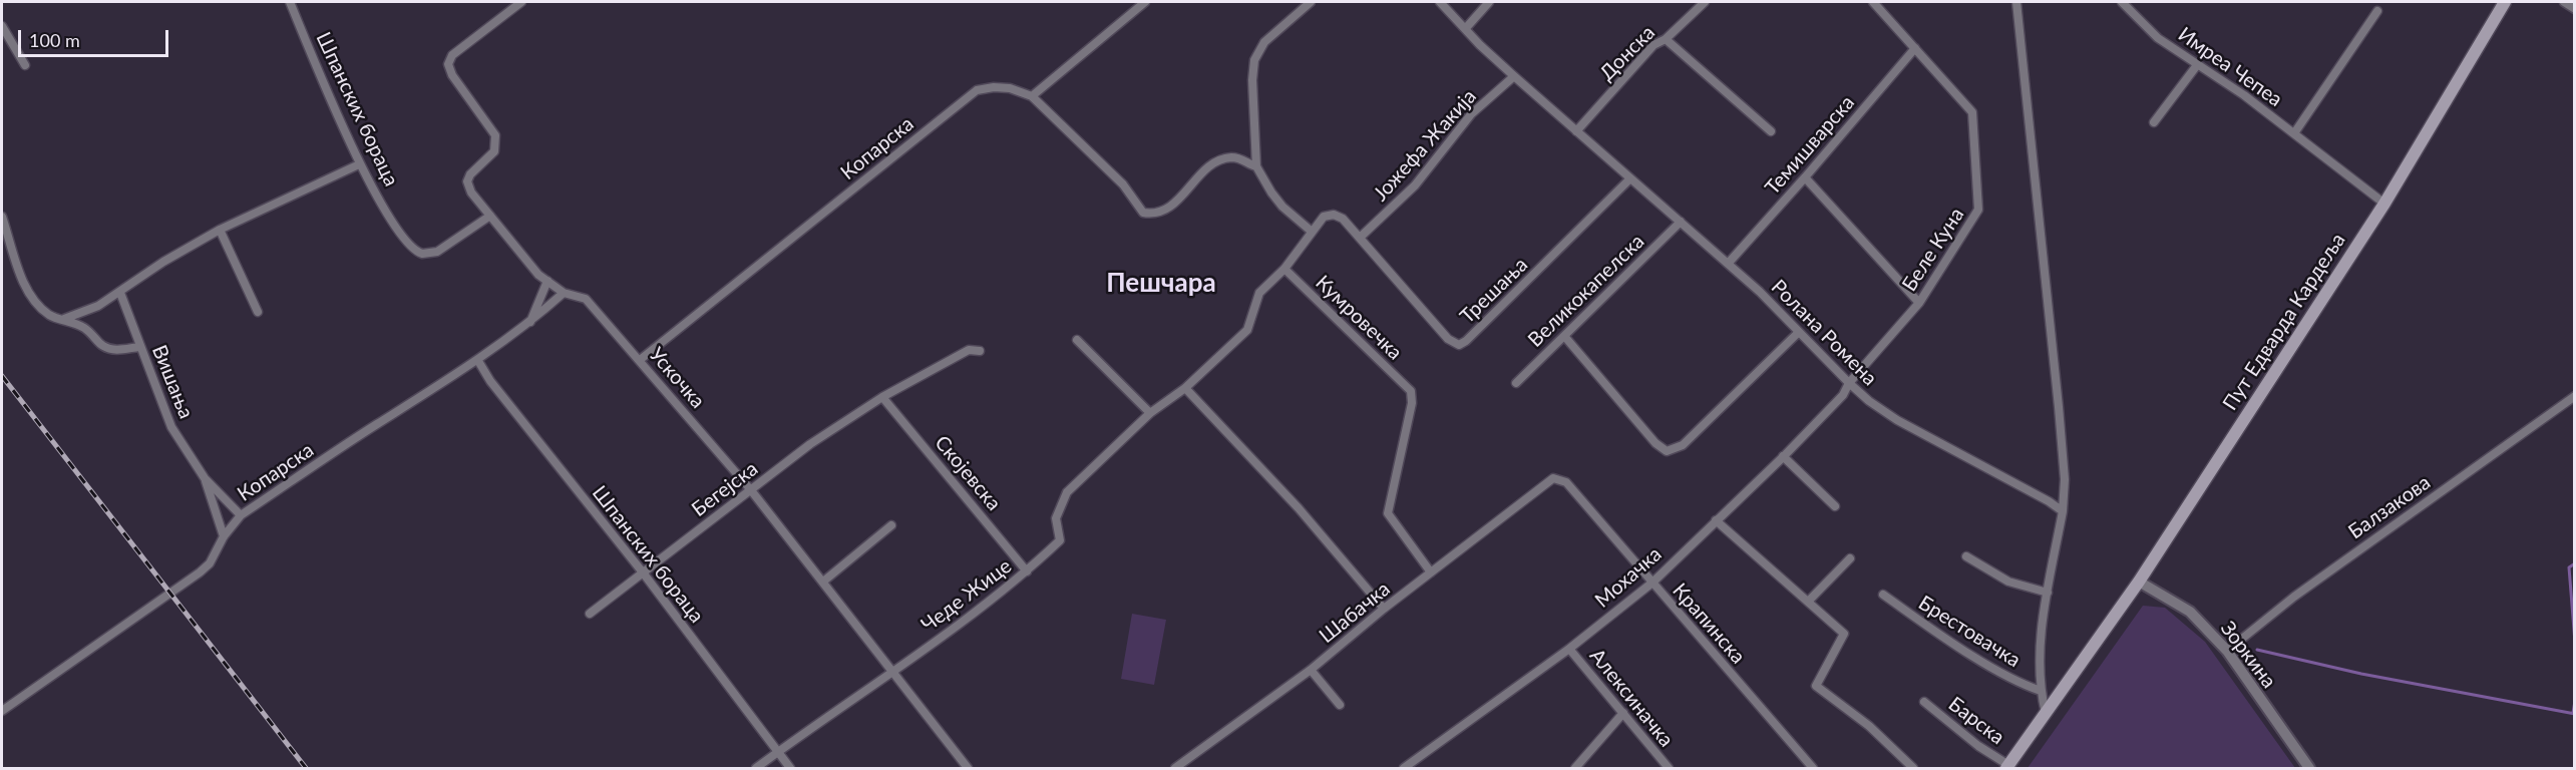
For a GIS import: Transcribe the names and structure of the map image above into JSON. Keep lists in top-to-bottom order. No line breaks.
{"streets":{"main road":["Пут Едварда Кардеља"],"street":["Донска","Имреа Чепеа","Шпанских бораца","Јожефа Жакија","Темишварска","Копарска","Беле Куна","Трешања","Великокапелска","Кумровечка","Ролана Ромена","Ускочка","Вишања","Скојевска","Бегејска","Балзакова","Мохачка","Чеде Жице","Шабачка","Крапинска","Брестовачка","Зоркина","Алексиначка","Барска"]},"crossings":[["Донска","Ролана Ромена"],["Имреа Чепеа","Пут Едварда Кардеља"],["Шпанских бораца","Копарска"],["Шпанских бораца","Ускочка"],["Шпанских бораца","Бегејска"],["Шпанских бораца","Чеде Жице"],["Јожефа Жакија","Трешања"],["Јожефа Жакија","Ролана Ромена"],["Темишварска","Беле Куна"],["Темишварска","Ролана Ромена"],["Копарска","Ускочка"],["Копарска","Вишања"],["Беле Куна","Ролана Ромена"],["Беле Куна","Мохачка"],["Трешања","Ролана Ромена"],["Великокапелска","Ролана Ромена"],["Кумровечка","Шабачка"],["Пут Едварда Кардеља","Зоркина"],["Пут Едварда Кардеља","Барска"],["Ролана Ромена","Мохачка"],["Ускочка","Бегејска"],["Ускочка","Чеде Жице"],["Скојевска","Бегејска"],["Скојевска","Чеде Жице"],["Балзакова","Зоркина"],["Мохачка","Крапинска"],["Мохачка","Алексиначка"],["Шабачка","Крапинска"]],"districts":["Пешчара"],"scale_bar":"100 m"}
